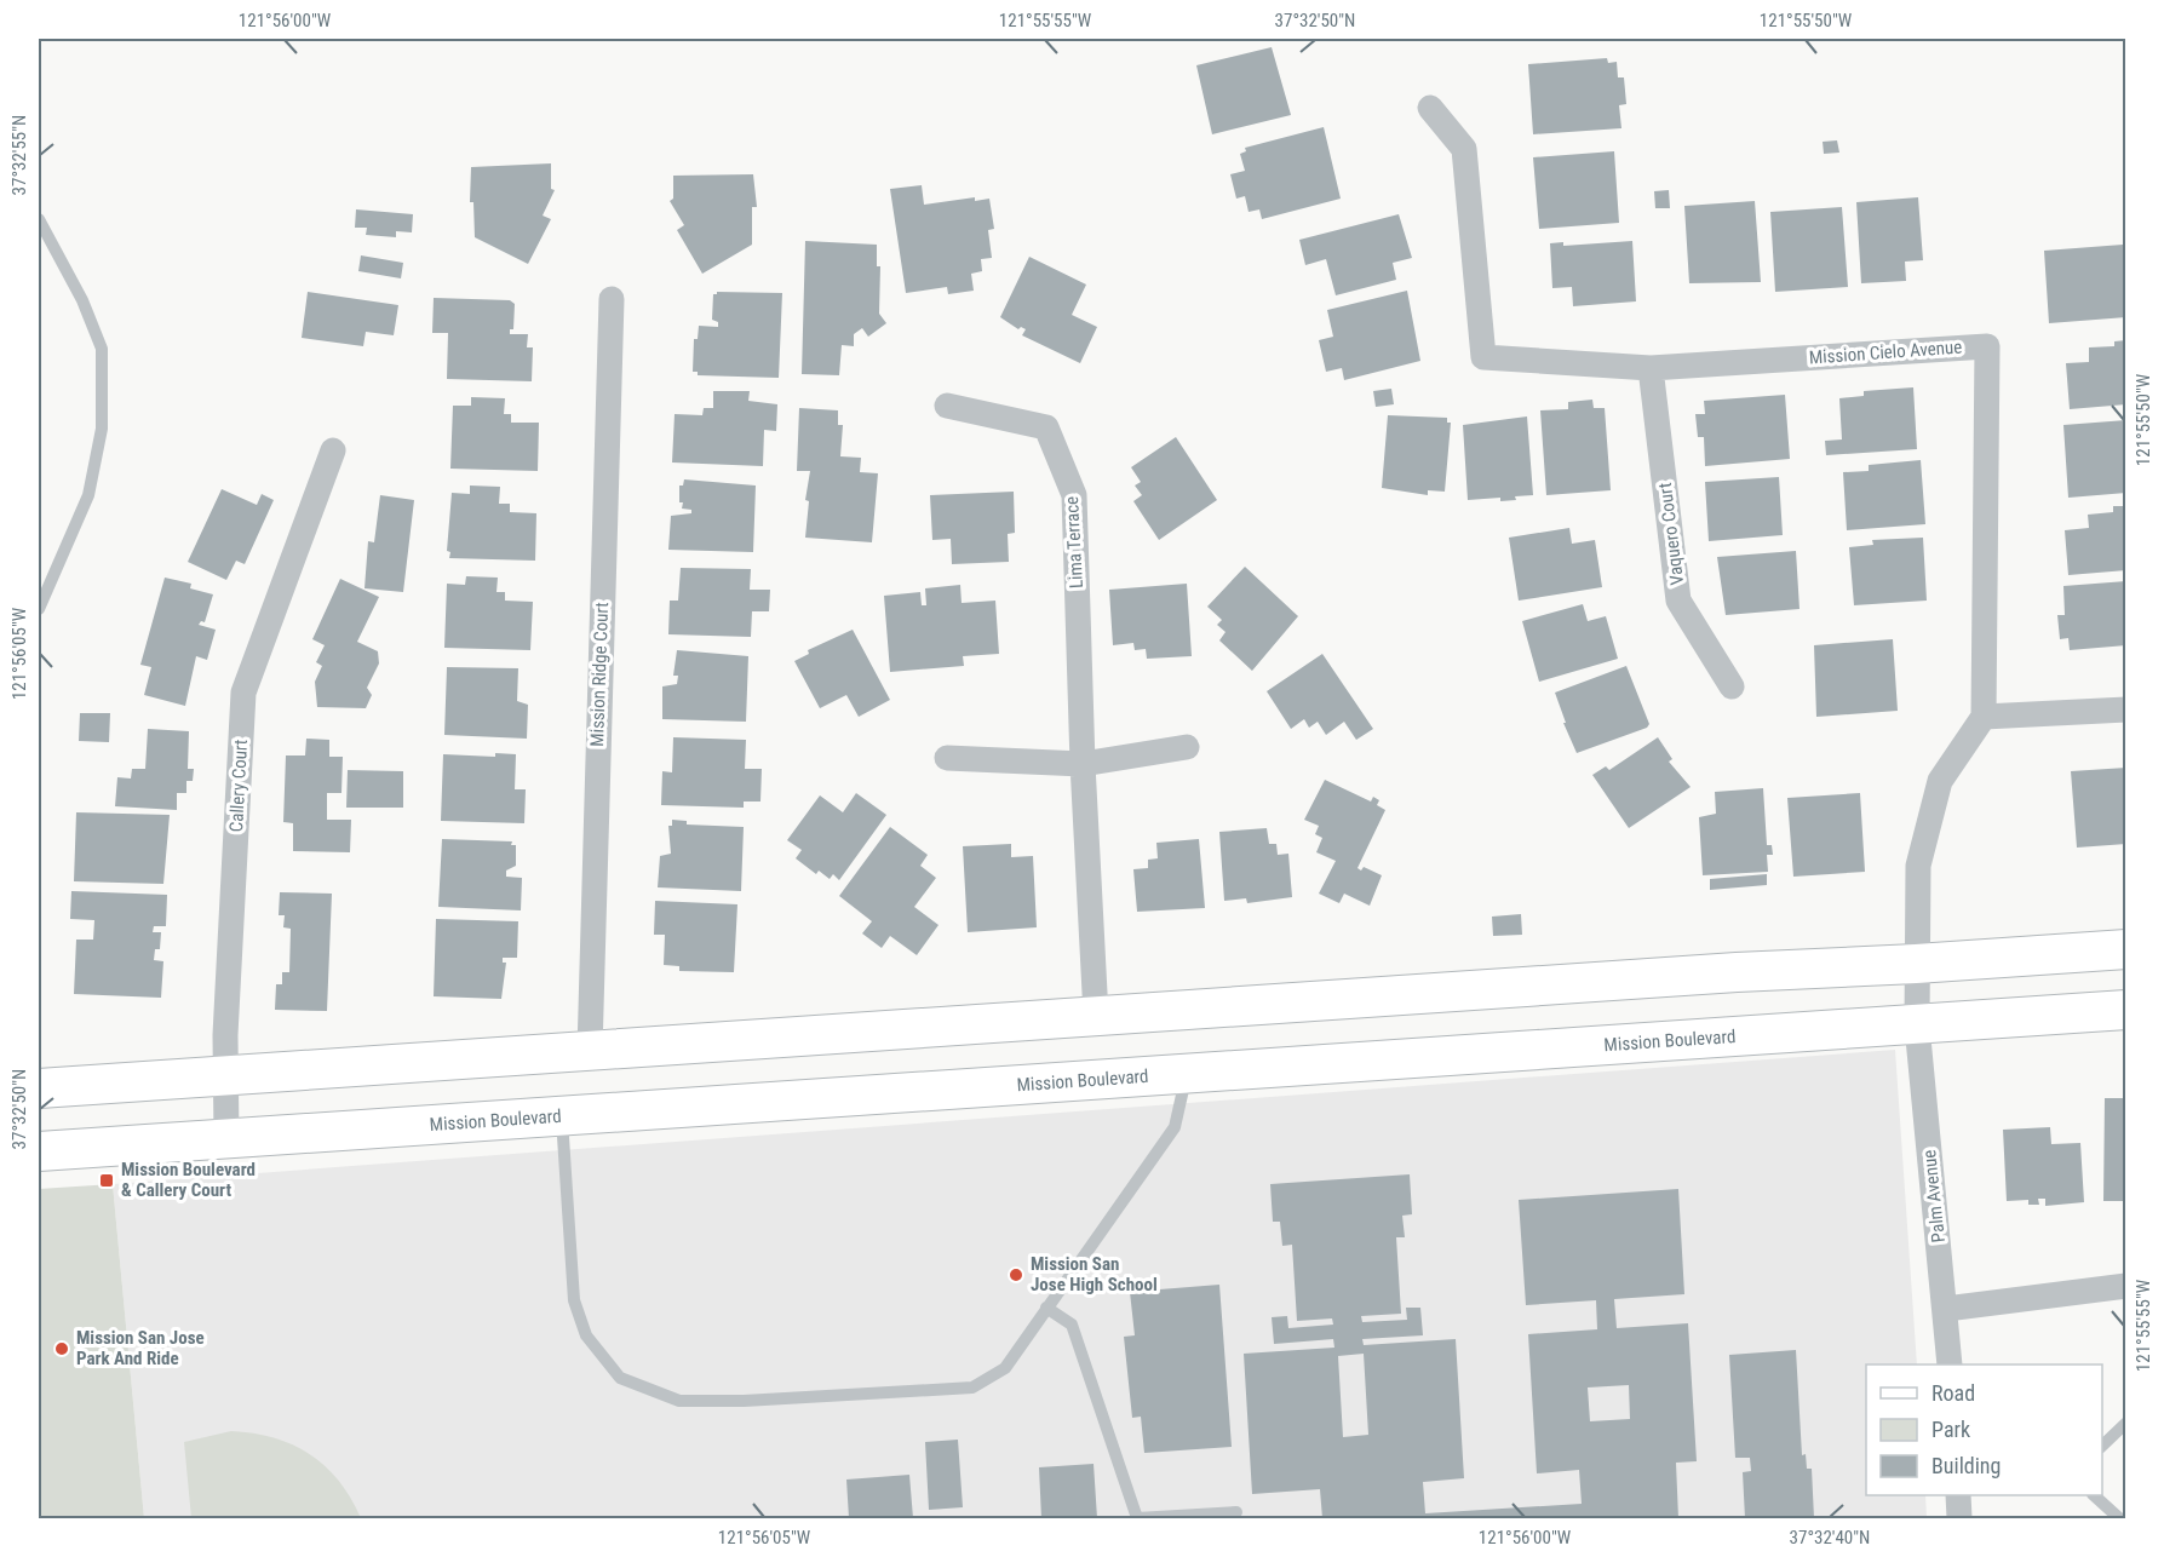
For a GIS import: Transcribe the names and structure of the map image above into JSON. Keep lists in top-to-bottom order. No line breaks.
{"streets":{"main road":["Mission Boulevard"],"street":["Mission Cielo Avenue","Vaquero Court","Lima Terrace","Mission Ridge Court","Callery Court","Palm Avenue"]},"crossings":[["Mission Cielo Avenue","Vaquero Court"],["Callery Court","Mission Boulevard"],["Mission Boulevard","Palm Avenue"]],"places":{"transit":["Mission Boulevard & Callery Court"],"other":["Mission San Jose High School","Mission San Jose Park And Ride"]},"legend":["Road","Park","Building"],"coordinates":["121°56'00\"W","121°55'55\"W","37°32'50\"N","121°55'50\"W","37°32'55\"N","121°56'05\"W","37°32'40\"N"]}
